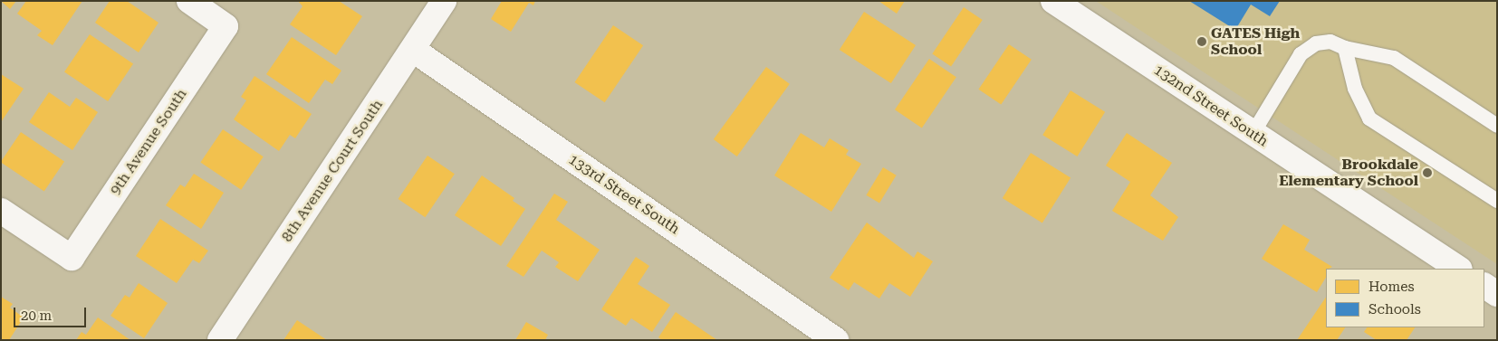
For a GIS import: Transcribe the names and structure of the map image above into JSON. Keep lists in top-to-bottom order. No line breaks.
{"streets":{"street":["132nd Street South","9th Avenue South","8th Avenue Court South","133rd Street South"]},"crossings":[["8th Avenue Court South","133rd Street South"]],"places":["GATES High School","Brookdale Elementary School"],"legend":["Homes","Schools"],"scale_bar":"20 m"}
